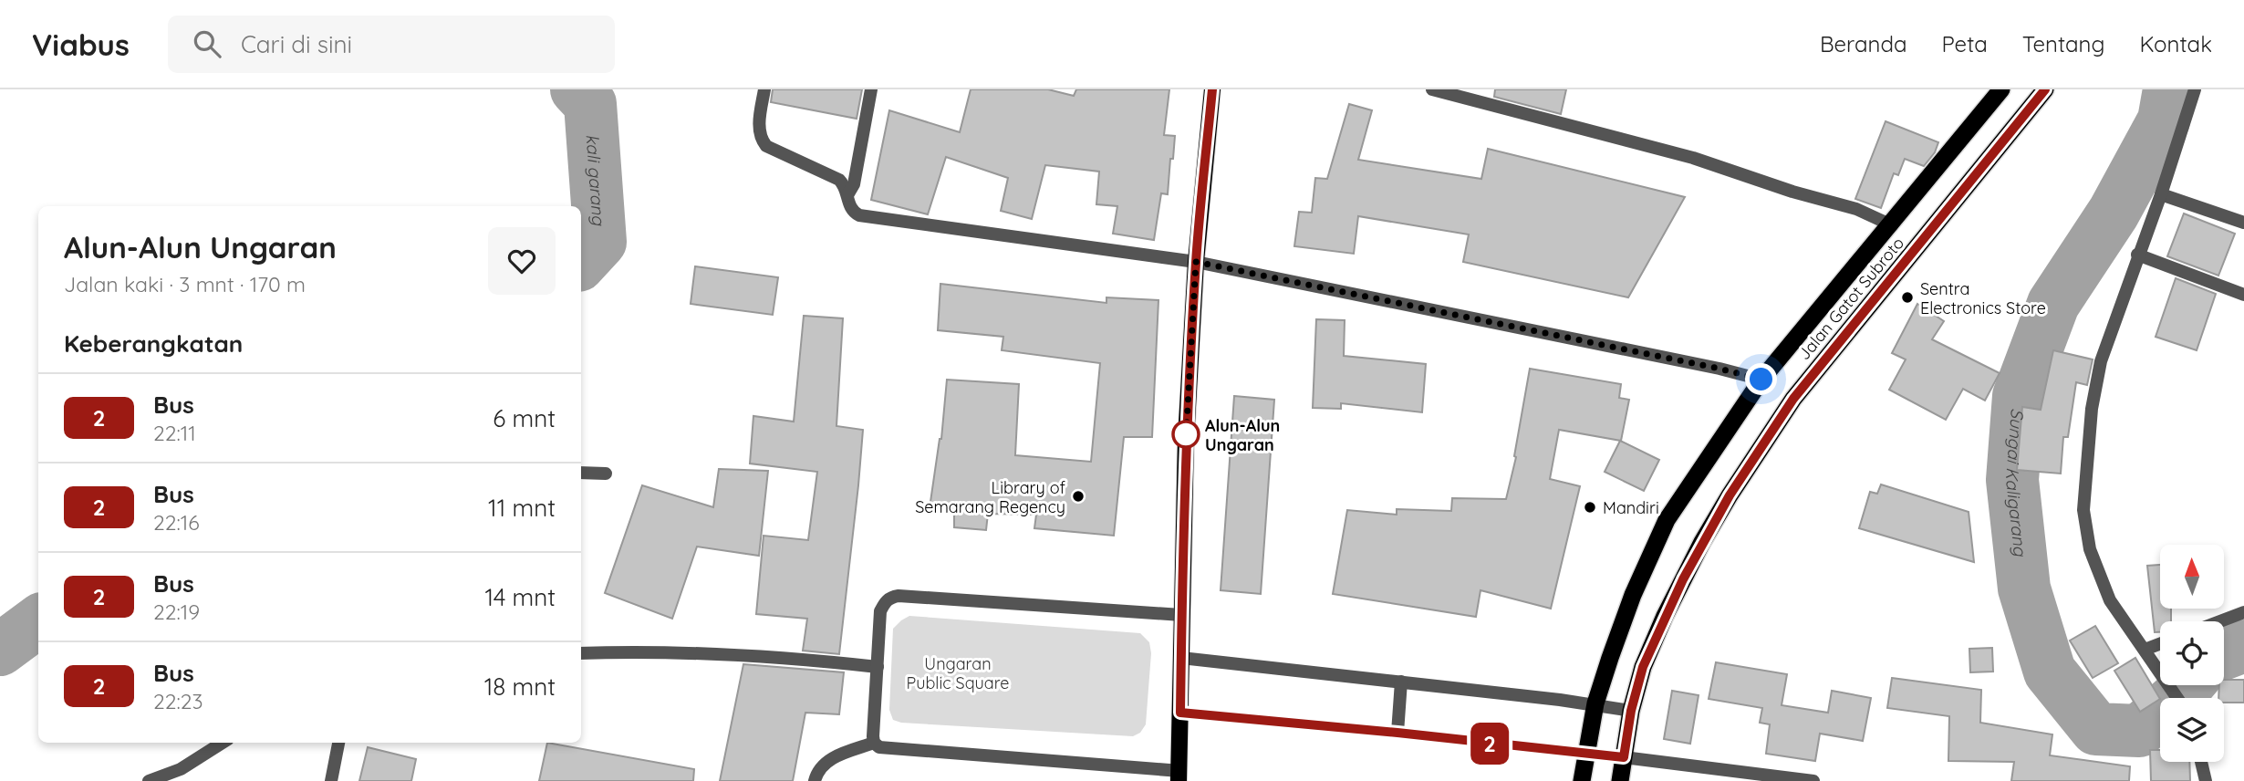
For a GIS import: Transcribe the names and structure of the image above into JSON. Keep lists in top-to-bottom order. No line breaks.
{"streets":{"highway":["Jalan Gatot Subroto"]},"water":["kali garang","Sungai Kaligarang"],"parks":["Ungaran Public Square"],"places":["Sentra Electronics Store","Alun-Alun Ungaran","Library of Semarang Regency","Mandiri"],"lines":["bus line 2"],"north":"top","page":{"header":"Viabus","search":"Cari di sini","nav":["Beranda","Peta","Tentang","Kontak"],"on_map":"2","heading":[["Alun-Alun Ungaran","Jalan kaki · 3 mnt · 170 m"],"Keberangkatan"],"list":[{"mark":"2","name":"Bus","note":"22:11","value":"6 mnt"},{"mark":"2","name":"Bus","note":"22:16","value":"11 mnt"},{"mark":"2","name":"Bus","note":"22:19","value":"14 mnt"},{"mark":"2","name":"Bus","note":"22:23","value":"18 mnt"}]}}
